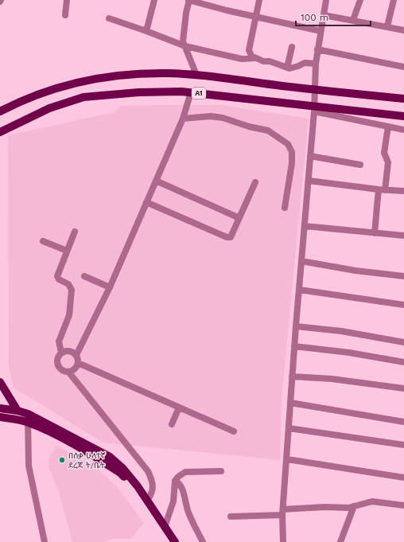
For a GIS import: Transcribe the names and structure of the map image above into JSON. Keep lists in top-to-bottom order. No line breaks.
{"streets":{"main road":["A1"]},"places":["በሰቃ ሁለተኛ ደረጃ ት/ቤት"],"scale_bar":"100 m"}
